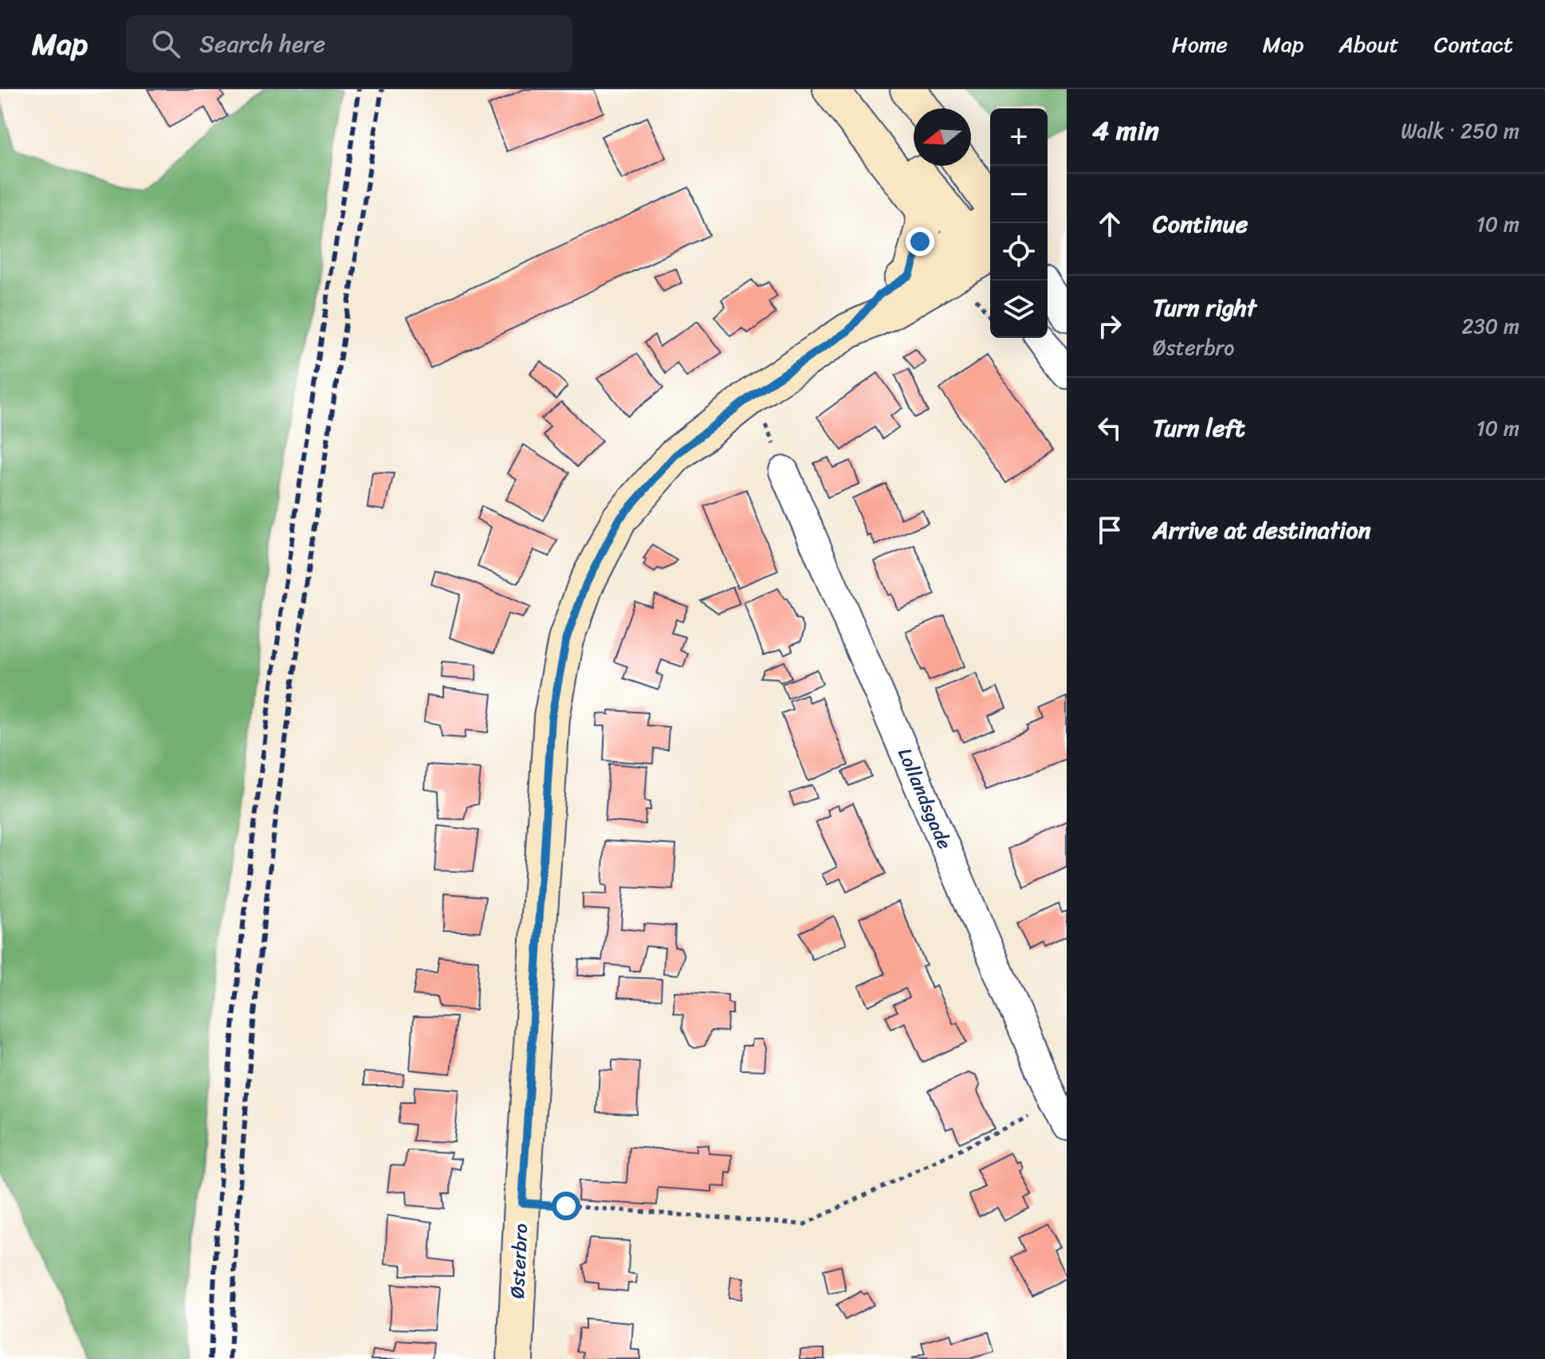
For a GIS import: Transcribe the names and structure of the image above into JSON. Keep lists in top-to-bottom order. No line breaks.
{"streets":{"street":["Lollandsgade","Østerbro"]},"north":"left","page":{"header":"Map","search":"Search here","nav":["Home","Map","About","Contact"],"heading":["4 min","Walk · 250 m"],"map_buttons":["+","−"],"list":[["Continue","10 m"],["Turn right","Østerbro","230 m"],["Turn left","10 m"],"Arrive at destination"]}}
